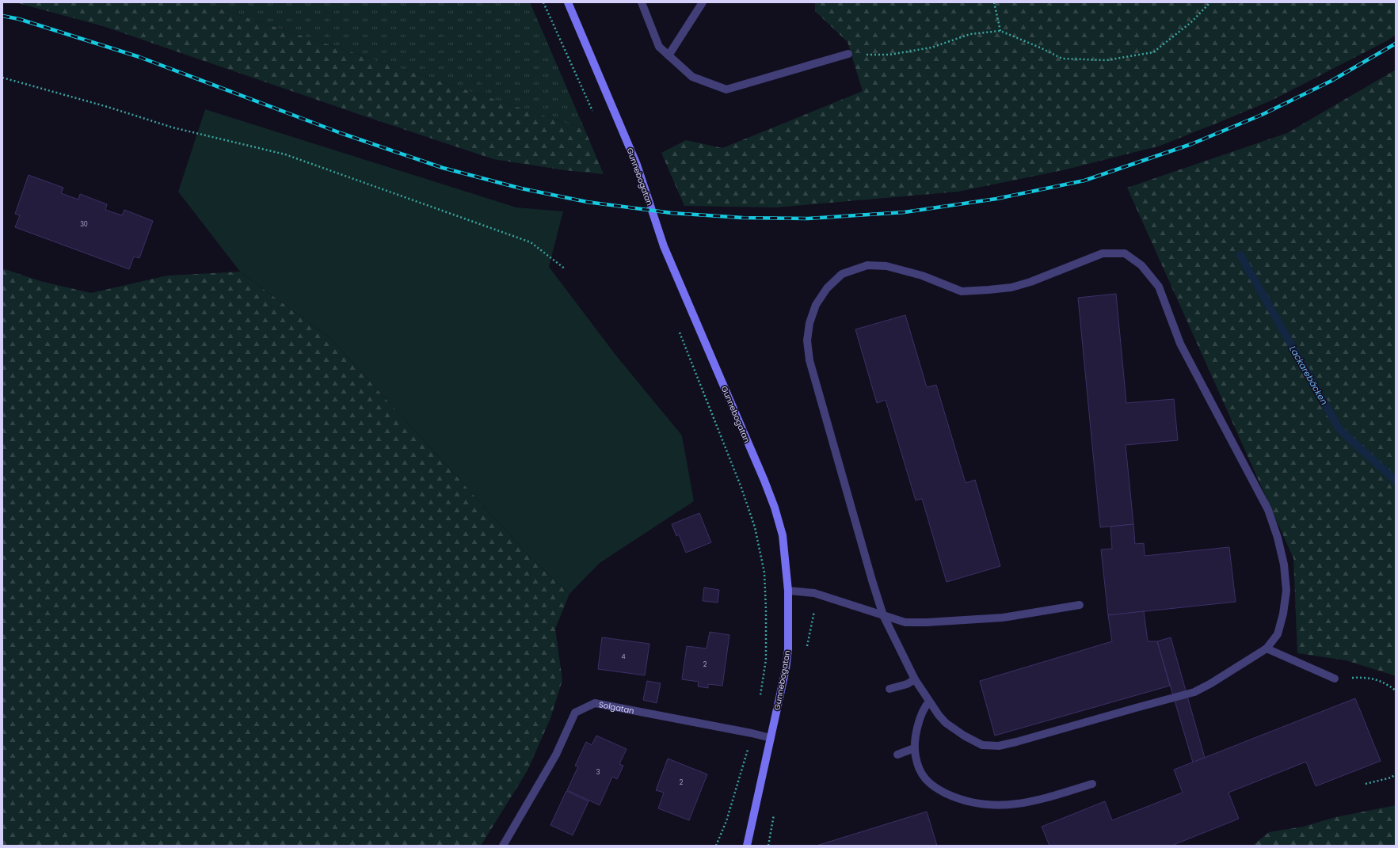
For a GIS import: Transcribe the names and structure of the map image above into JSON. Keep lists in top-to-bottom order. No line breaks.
{"streets":{"street":["Gunnebogatan","Solgatan"]},"crossings":[["Gunnebogatan","Solgatan"]],"water":["Lackarebäcken"],"house_numbers":["30","4","2","3","2"]}
